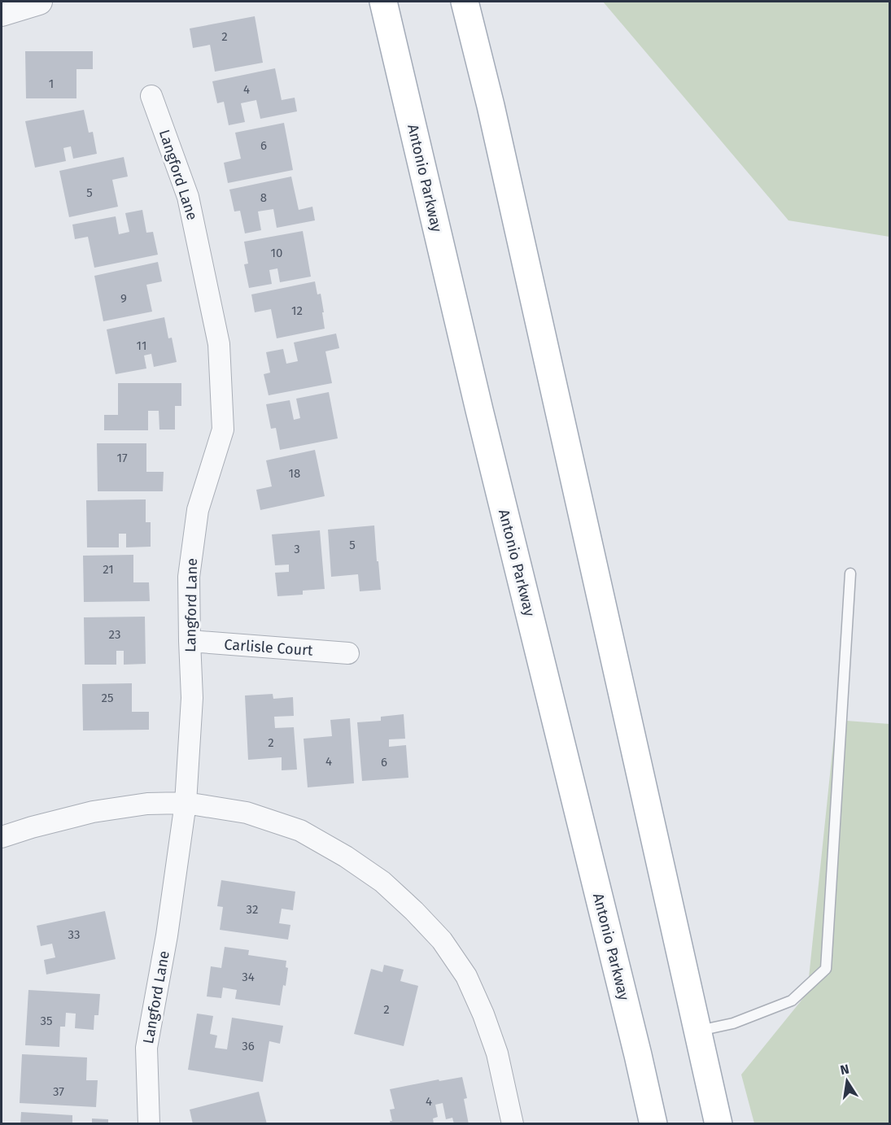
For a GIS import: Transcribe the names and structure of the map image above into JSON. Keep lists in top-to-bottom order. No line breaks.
{"streets":{"main road":["Antonio Parkway"],"street":["Langford Lane","Carlisle Court"]},"crossings":[["Langford Lane","Carlisle Court"]],"house_numbers":["2","1","4","6","5","8","10","9","12","11","17","18","5","3","21","23","25","2","4","6","32","33","34","2","35","36","37","4"],"north":"top"}
